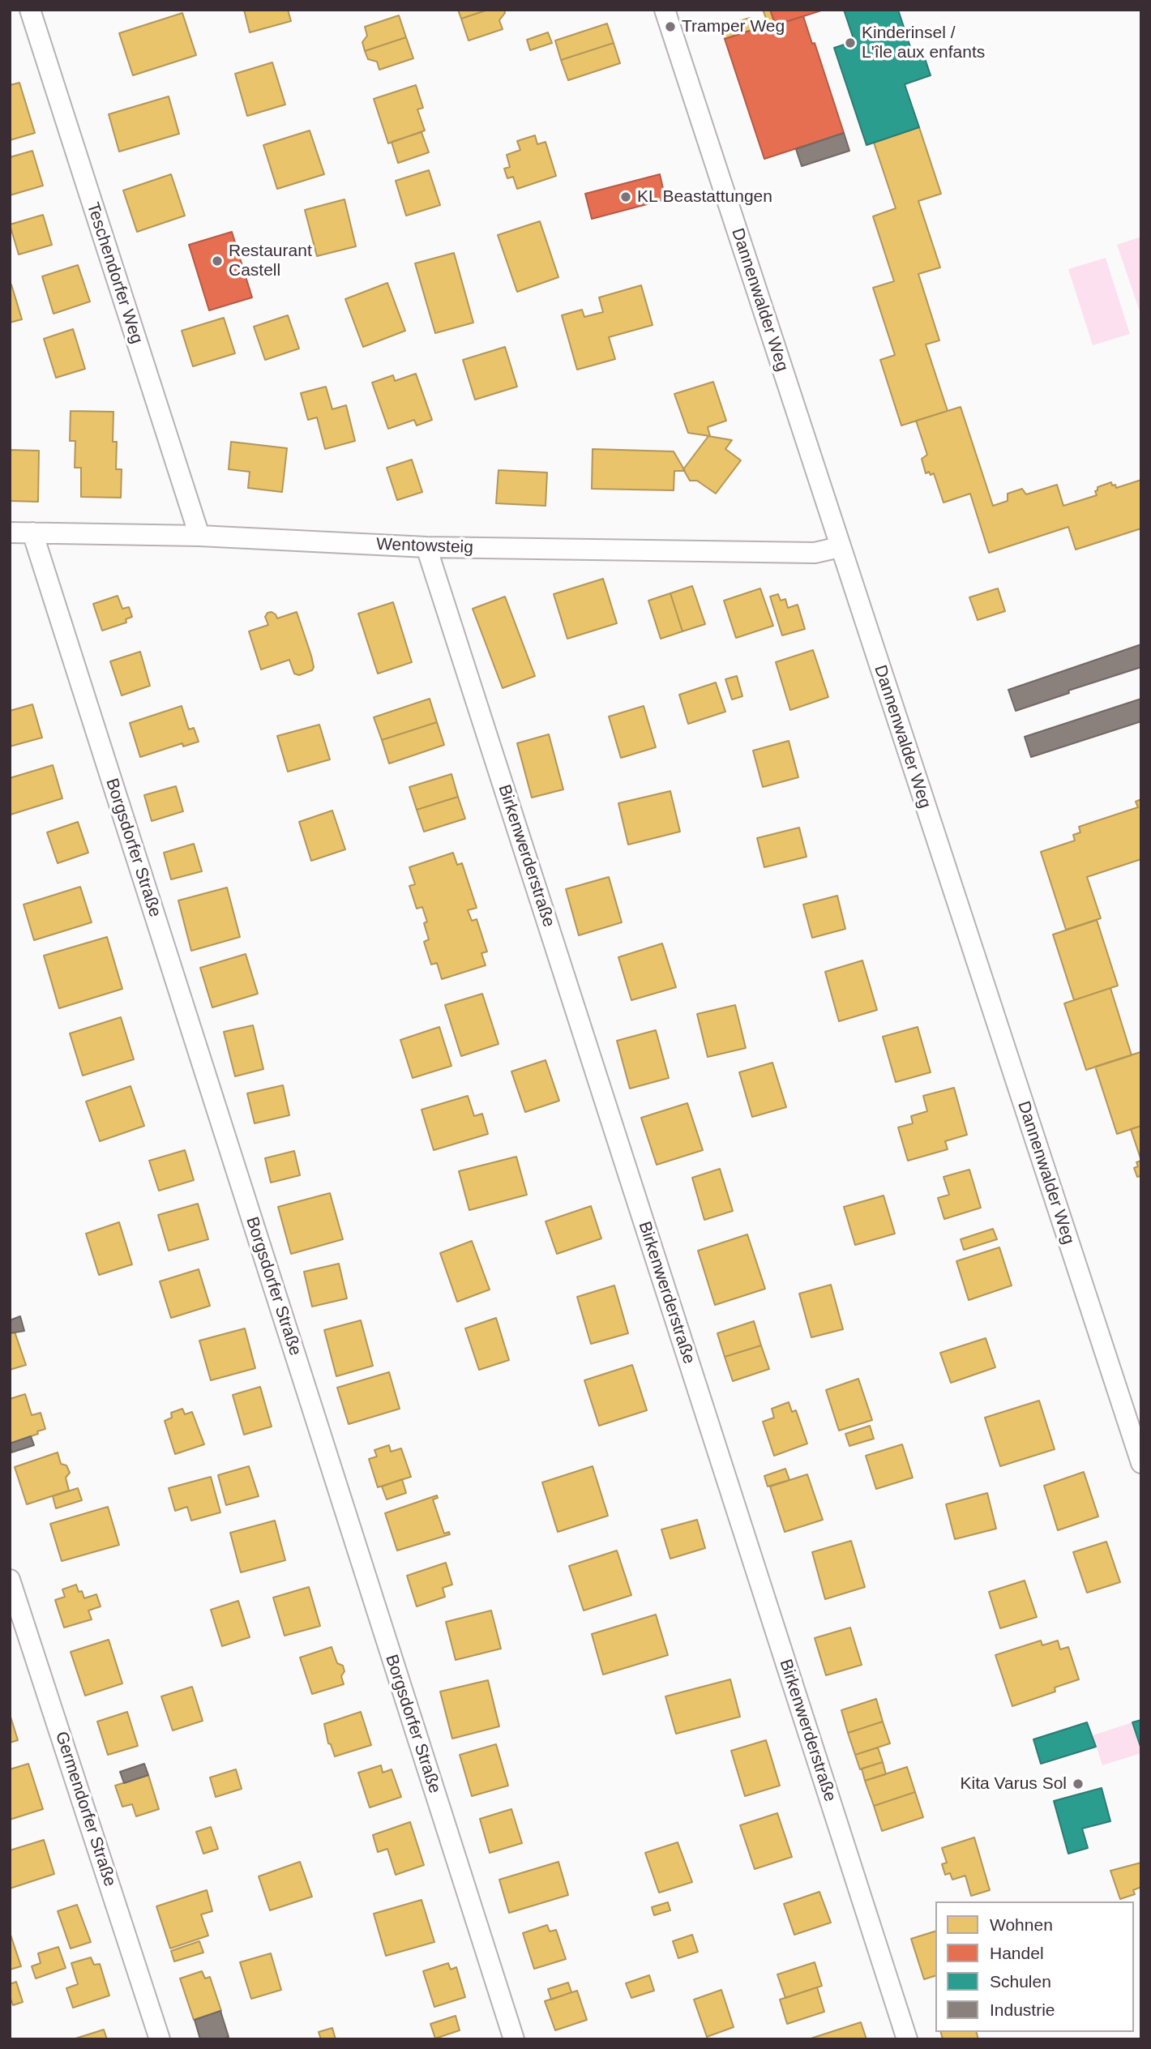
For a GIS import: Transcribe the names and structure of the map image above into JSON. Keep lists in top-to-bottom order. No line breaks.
{"streets":{"street":["Teschendorfer Weg","Dannenwalder Weg","Wentowsteig","Borgsdorfer Straße","Birkenwerderstraße","Germendorfer Straße"]},"crossings":[["Teschendorfer Weg","Wentowsteig"],["Dannenwalder Weg","Wentowsteig"],["Wentowsteig","Borgsdorfer Straße"],["Wentowsteig","Birkenwerderstraße"]],"places":["Tramper Weg","Kinderinsel / L'île aux enfants","KL Beastattungen","Restaurant Castell","Kita Varus Sol"],"legend":["Wohnen","Handel","Schulen","Industrie"]}
